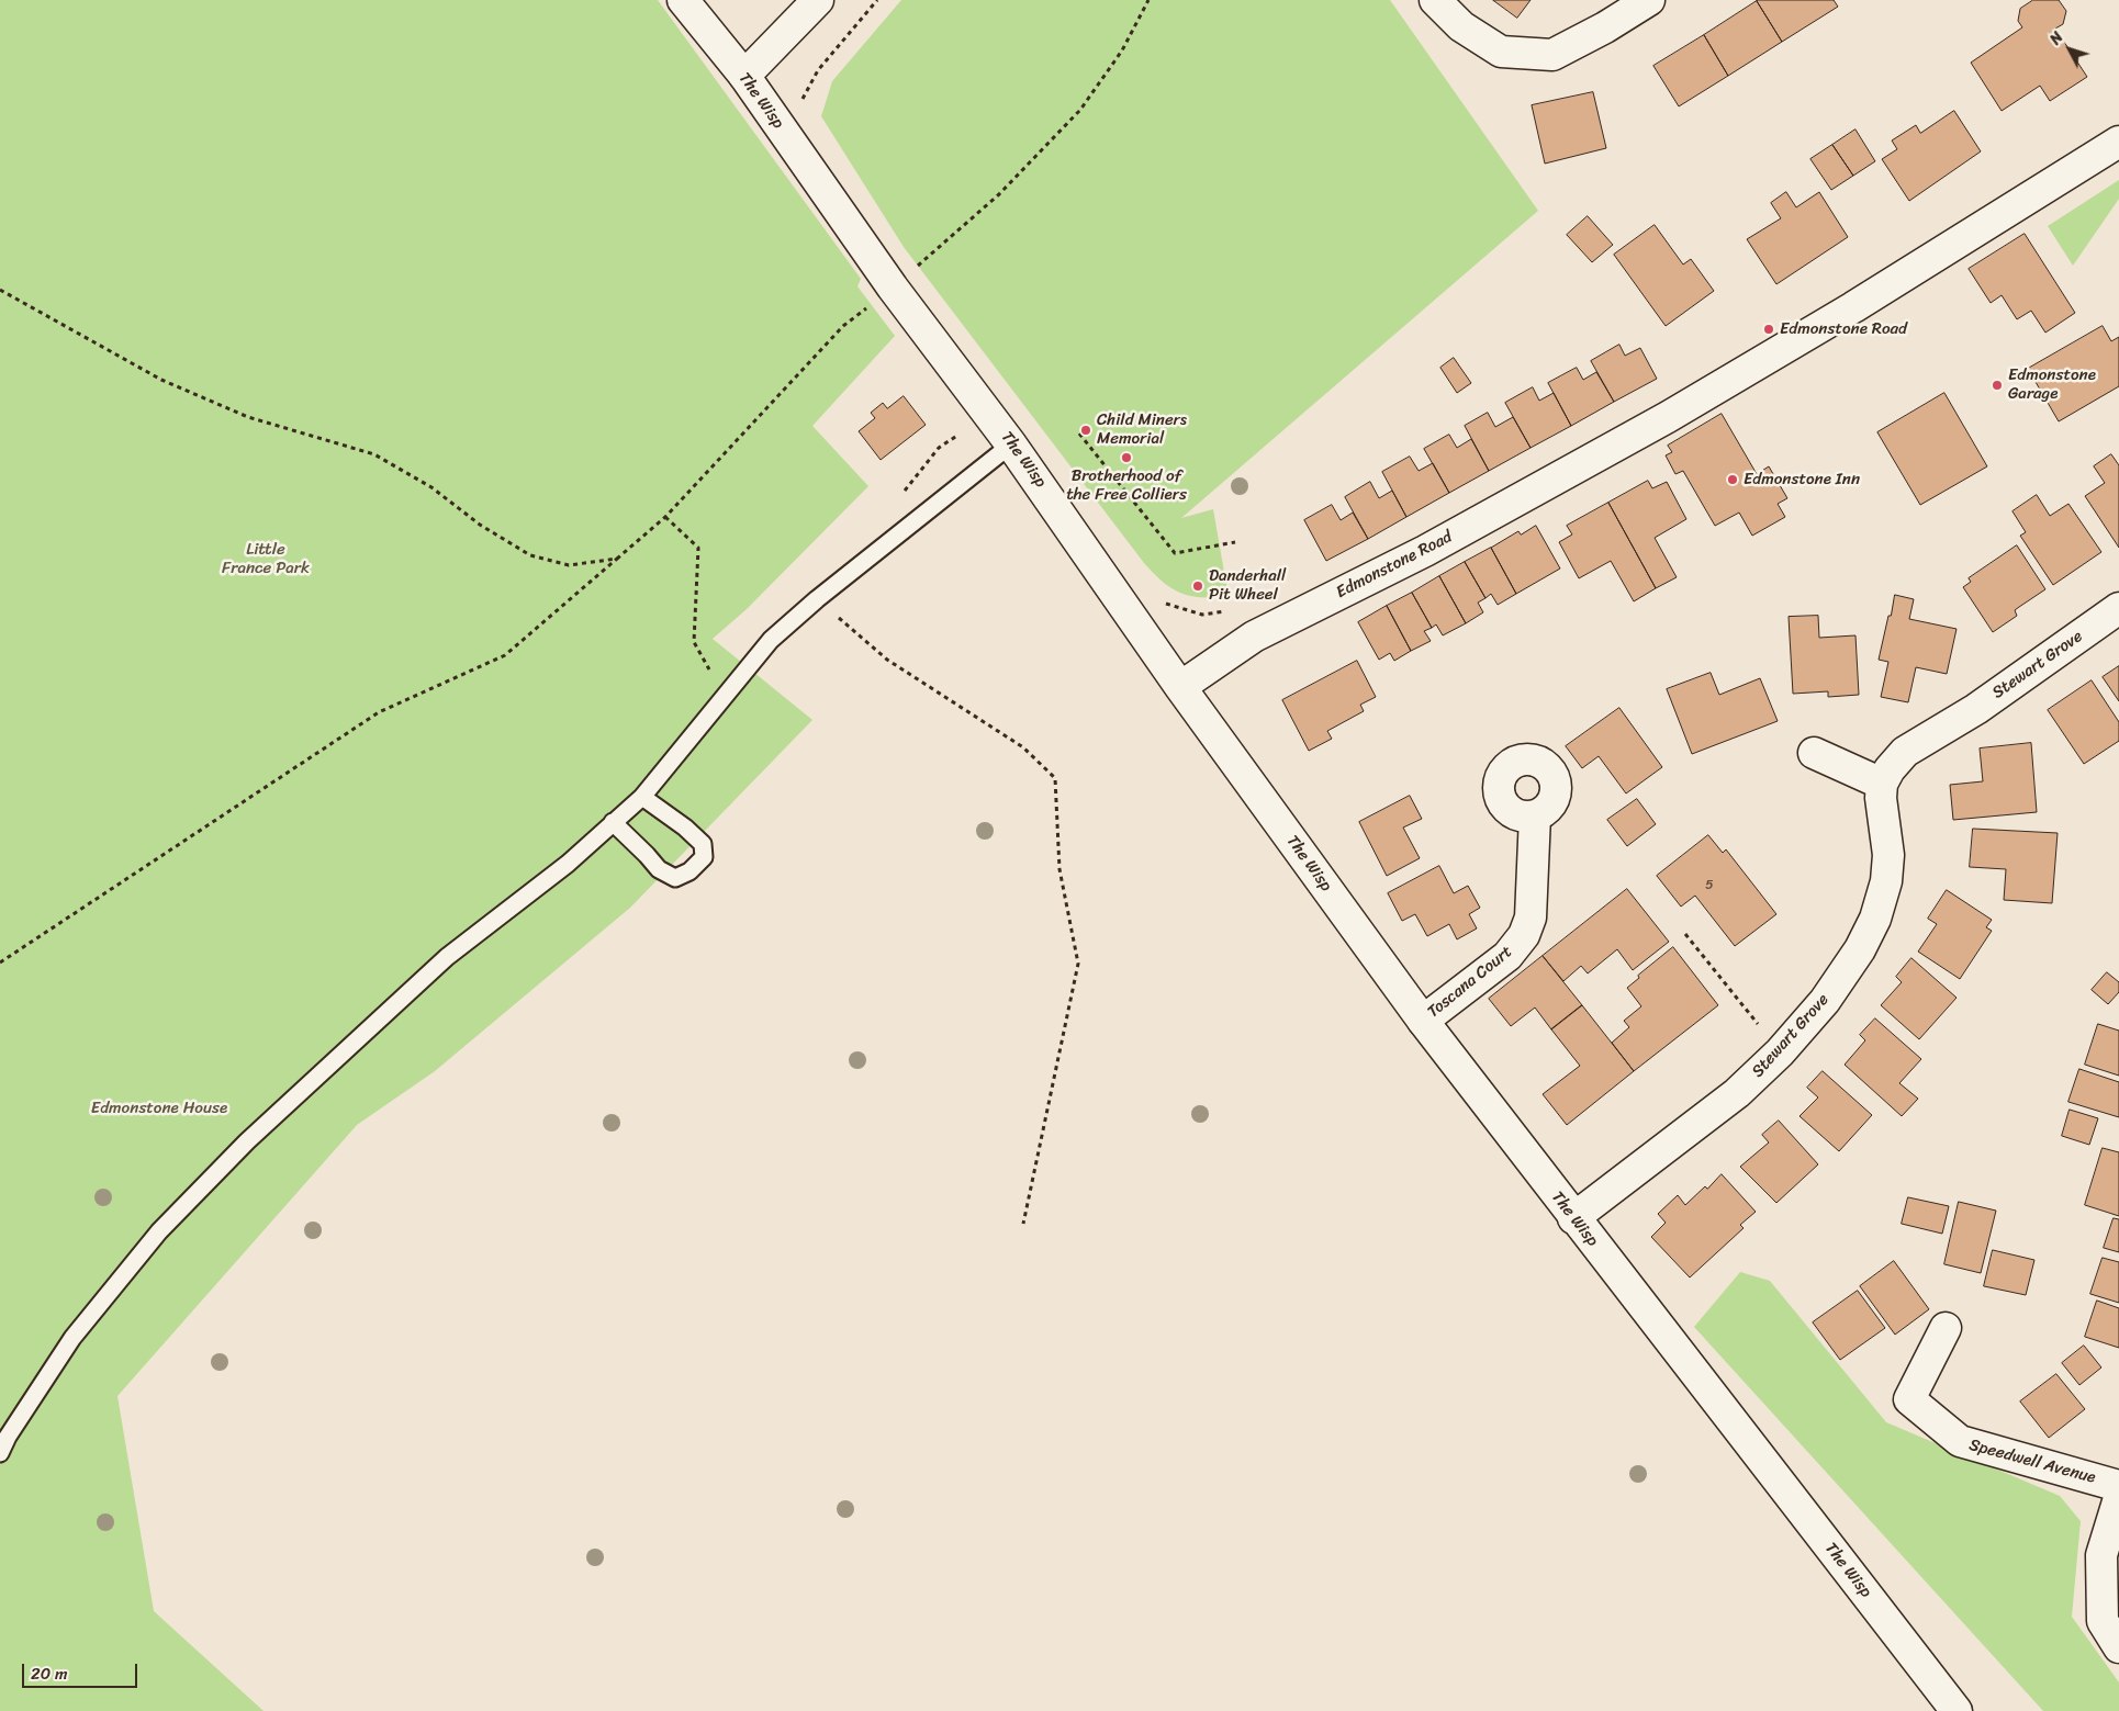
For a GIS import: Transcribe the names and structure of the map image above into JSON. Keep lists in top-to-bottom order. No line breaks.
{"streets":{"street":["The Wisp","Edmonstone Road","Stewart Grove","Toscana Court","Speedwell Avenue"]},"crossings":[["The Wisp","Edmonstone Road"],["The Wisp","Stewart Grove"],["The Wisp","Toscana Court"]],"parks":["Little France Park","Edmonstone House"],"places":["Edmonstone Road","Edmonstone Garage","Child Miners Memorial","Brotherhood of the Free Colliers","Edmonstone Inn","Danderhall Pit Wheel"],"house_numbers":["5"],"scale_bar":"20 m","north":"top left"}
